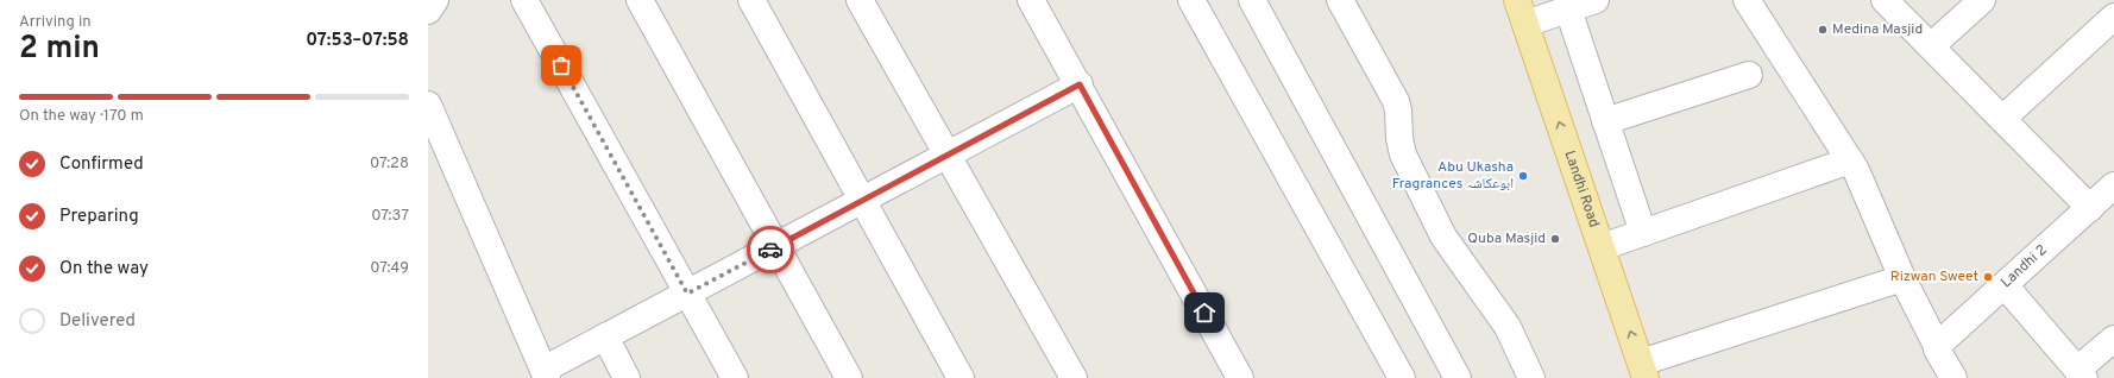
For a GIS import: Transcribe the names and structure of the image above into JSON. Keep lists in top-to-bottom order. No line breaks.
{"streets":{"main road":["Landhi Road"],"street":["Landhi 2"]},"one_way":["Landhi Road"],"places":["Medina Masjid","Abu Ukasha Fragrances ابوعکاشہ","Quba Masjid","Rizwan Sweet"],"page":{"heading":["2 min","Arriving in","07:53–07:58"],"bar":"On the way · 170 m","list":[["Confirmed","07:28"],["Preparing","07:37"],["On the way","07:49"],"Delivered"]}}
